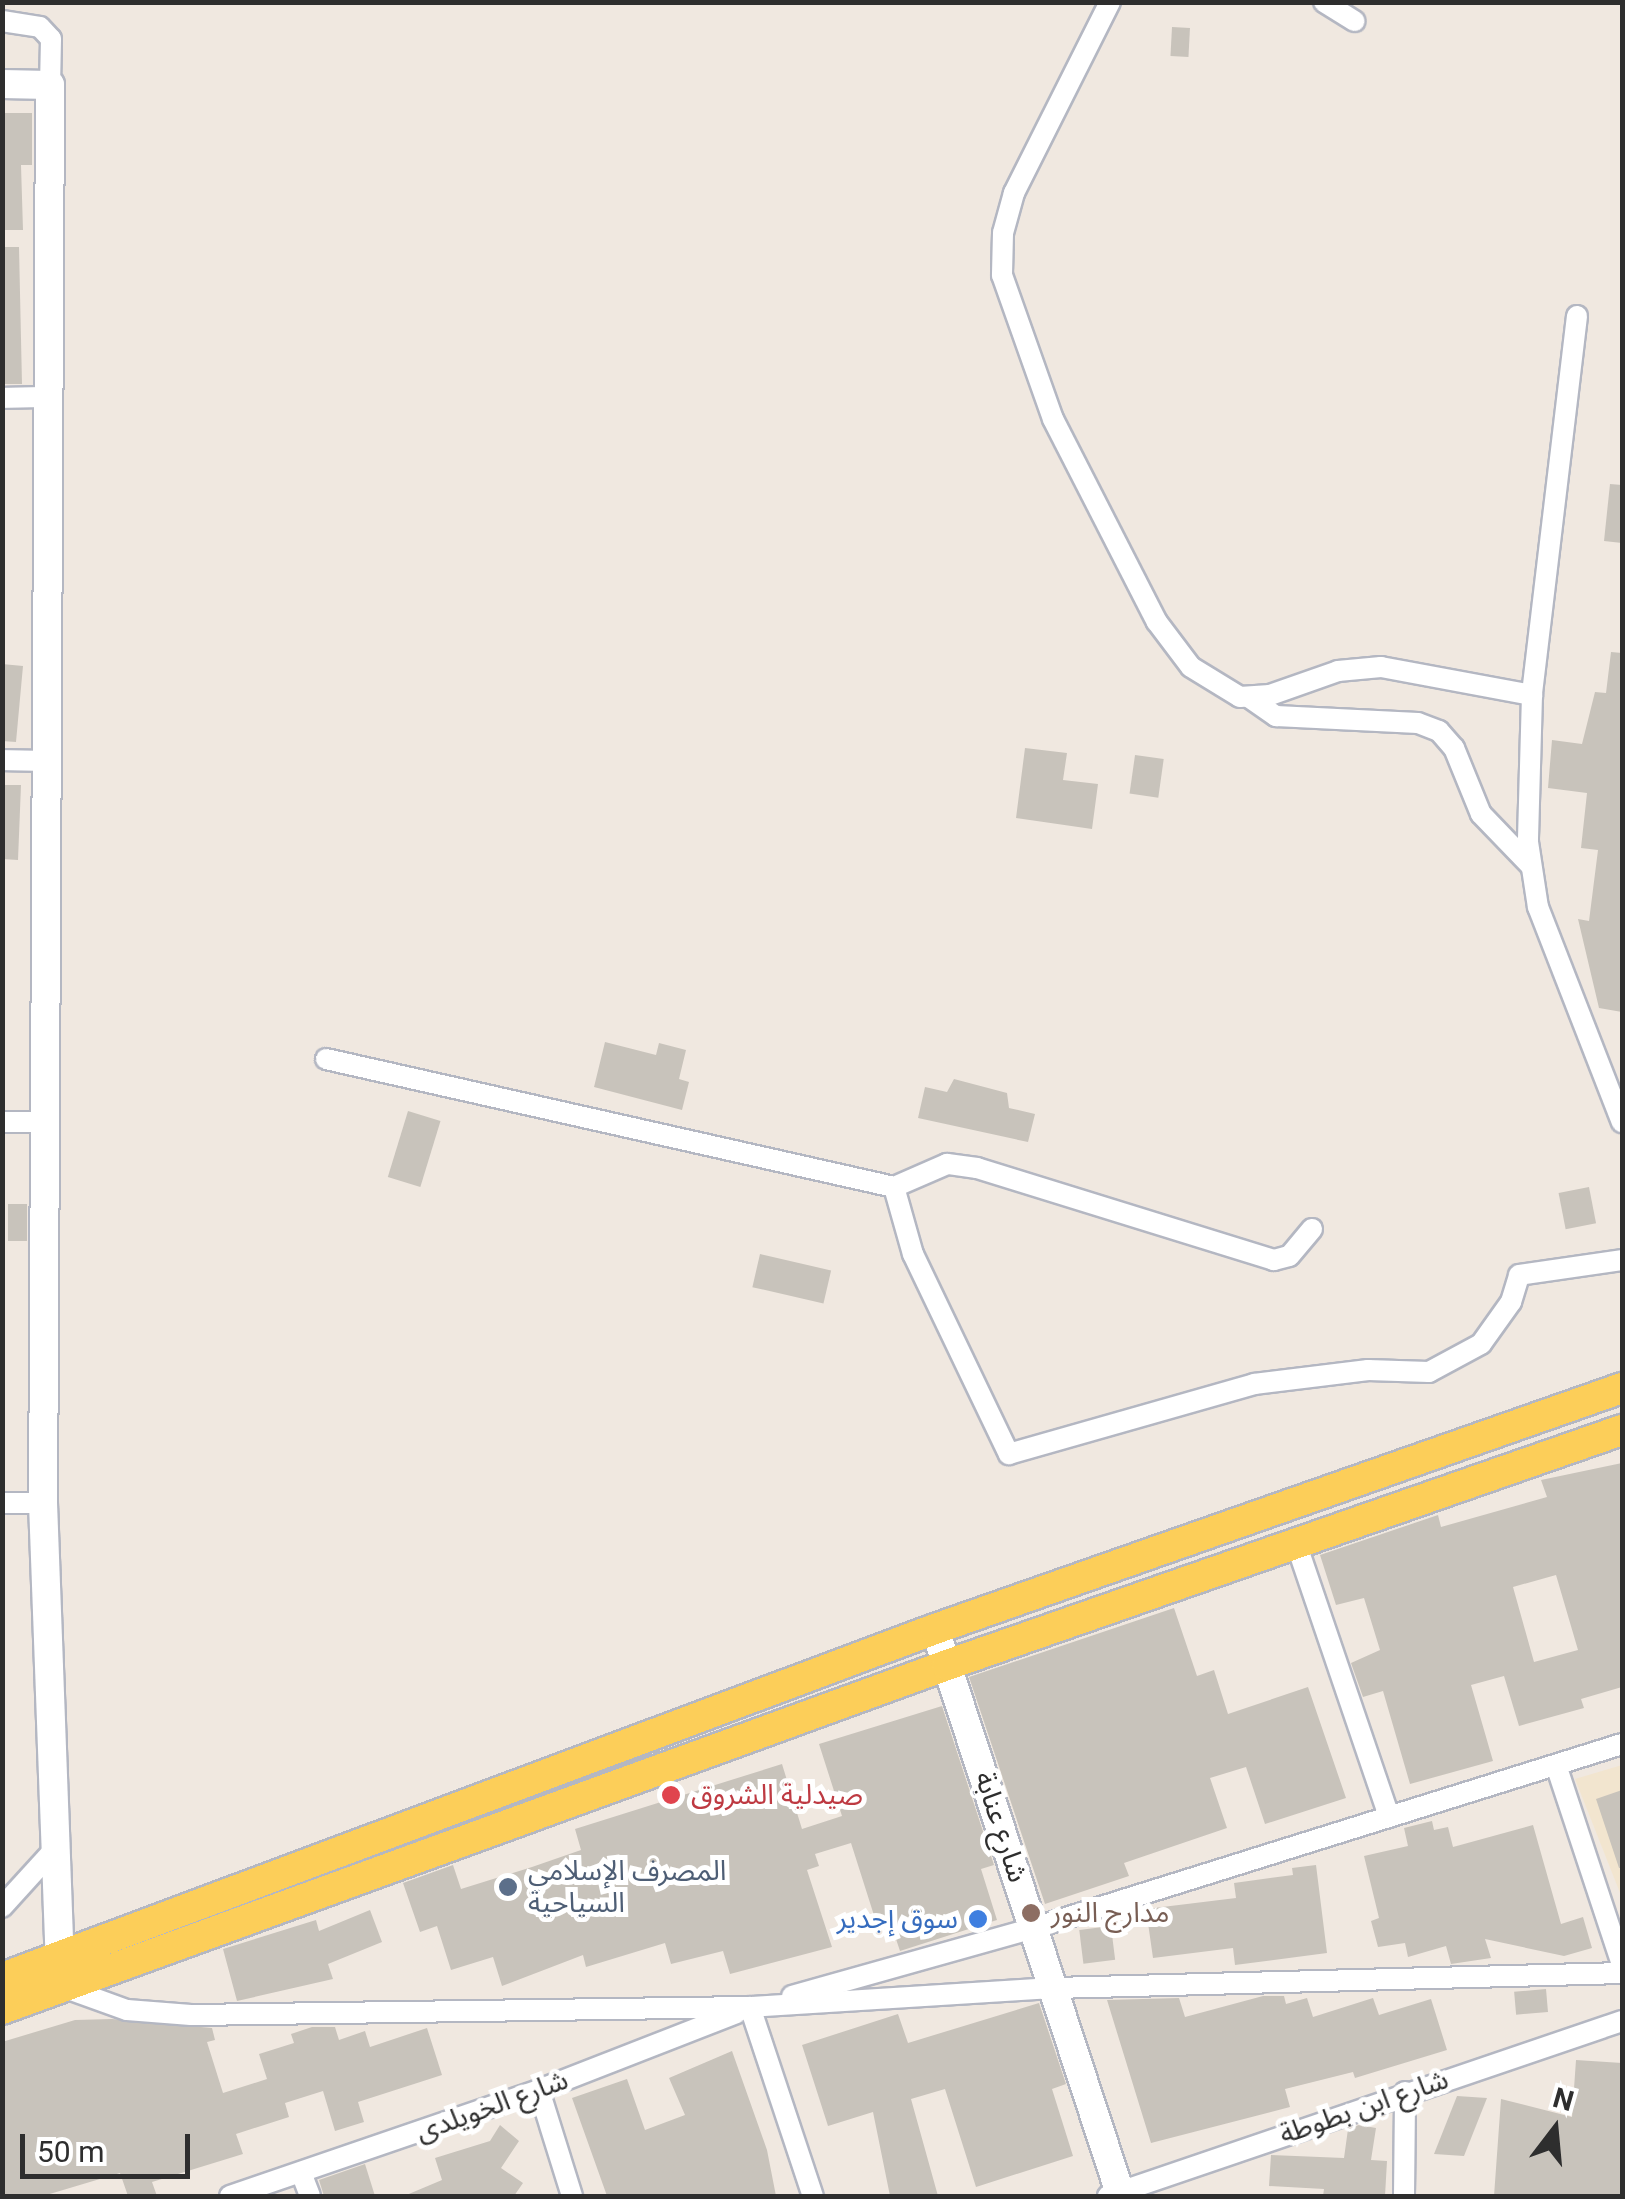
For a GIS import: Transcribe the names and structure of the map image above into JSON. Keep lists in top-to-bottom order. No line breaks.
{"streets":{"street":["شارع عنابة","شارع الخويلدى","شارع ابن بطوطة"]},"crossings":[["شارع عنابة","شارع ابن بطوطة"]],"places":["صيدلية الشروق","المصرف الإسلامي السياحية","مدارج النور","سوق إجدير"],"scale_bar":"50 m","north":"top"}
